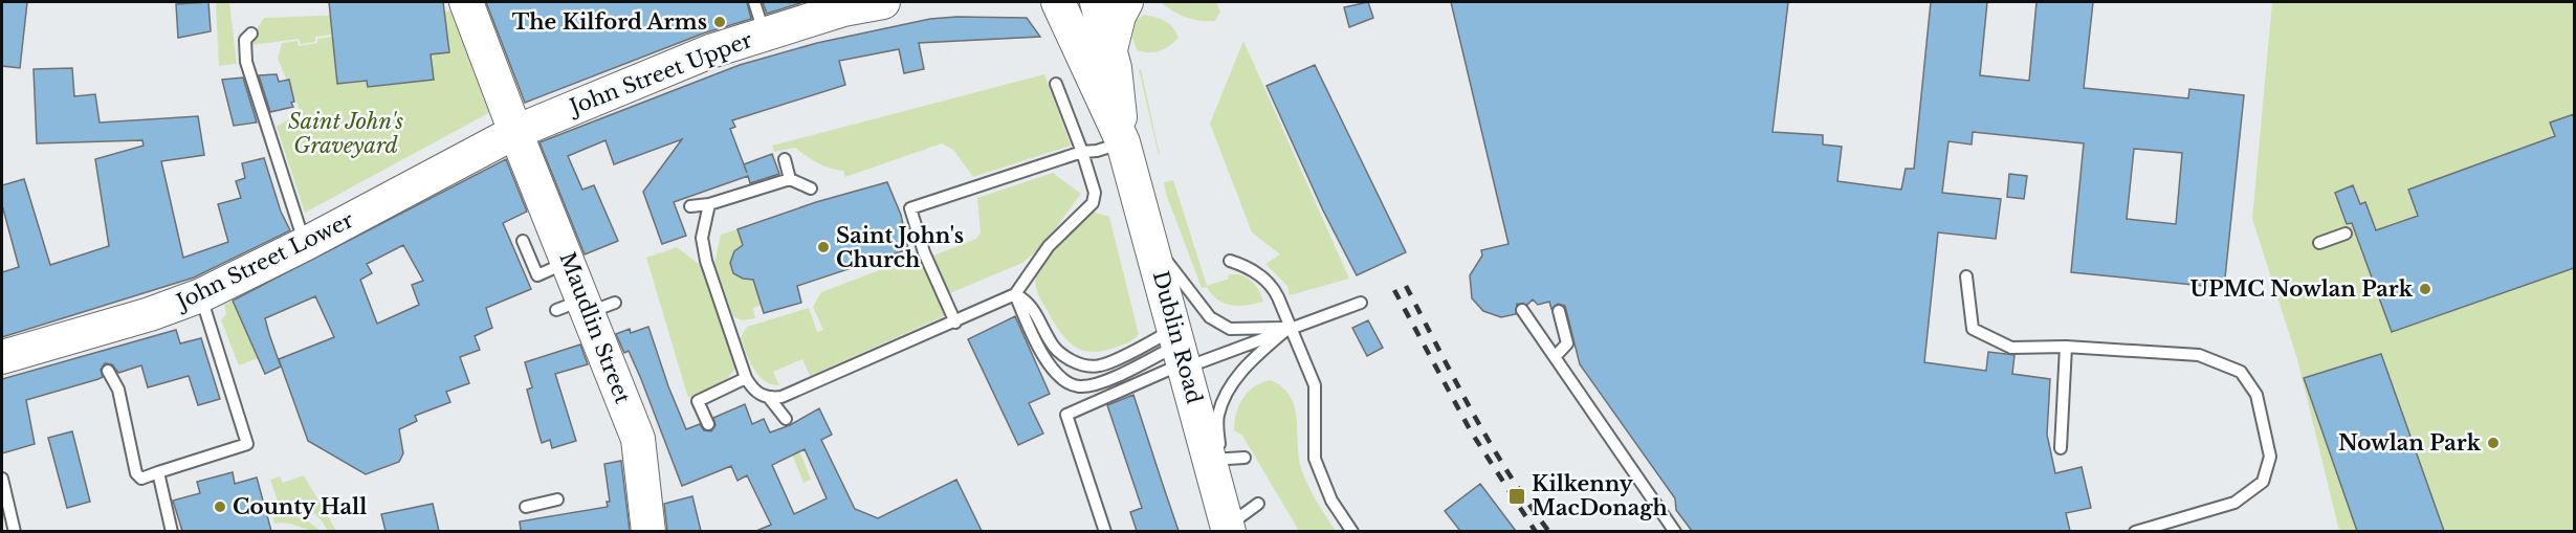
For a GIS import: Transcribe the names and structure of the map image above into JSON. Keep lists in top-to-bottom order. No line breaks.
{"streets":{"main road":["John Street Upper","John Street Lower","Maudlin Street","Dublin Road"]},"crossings":[["John Street Upper","John Street Lower"],["John Street Upper","Maudlin Street"],["John Street Lower","Maudlin Street"]],"parks":["Saint John's Graveyard"],"places":{"other":["The Kilford Arms","Saint John's Church","UPMC Nowlan Park","Nowlan Park","County Hall"],"transit":["Kilkenny MacDonagh"]}}
